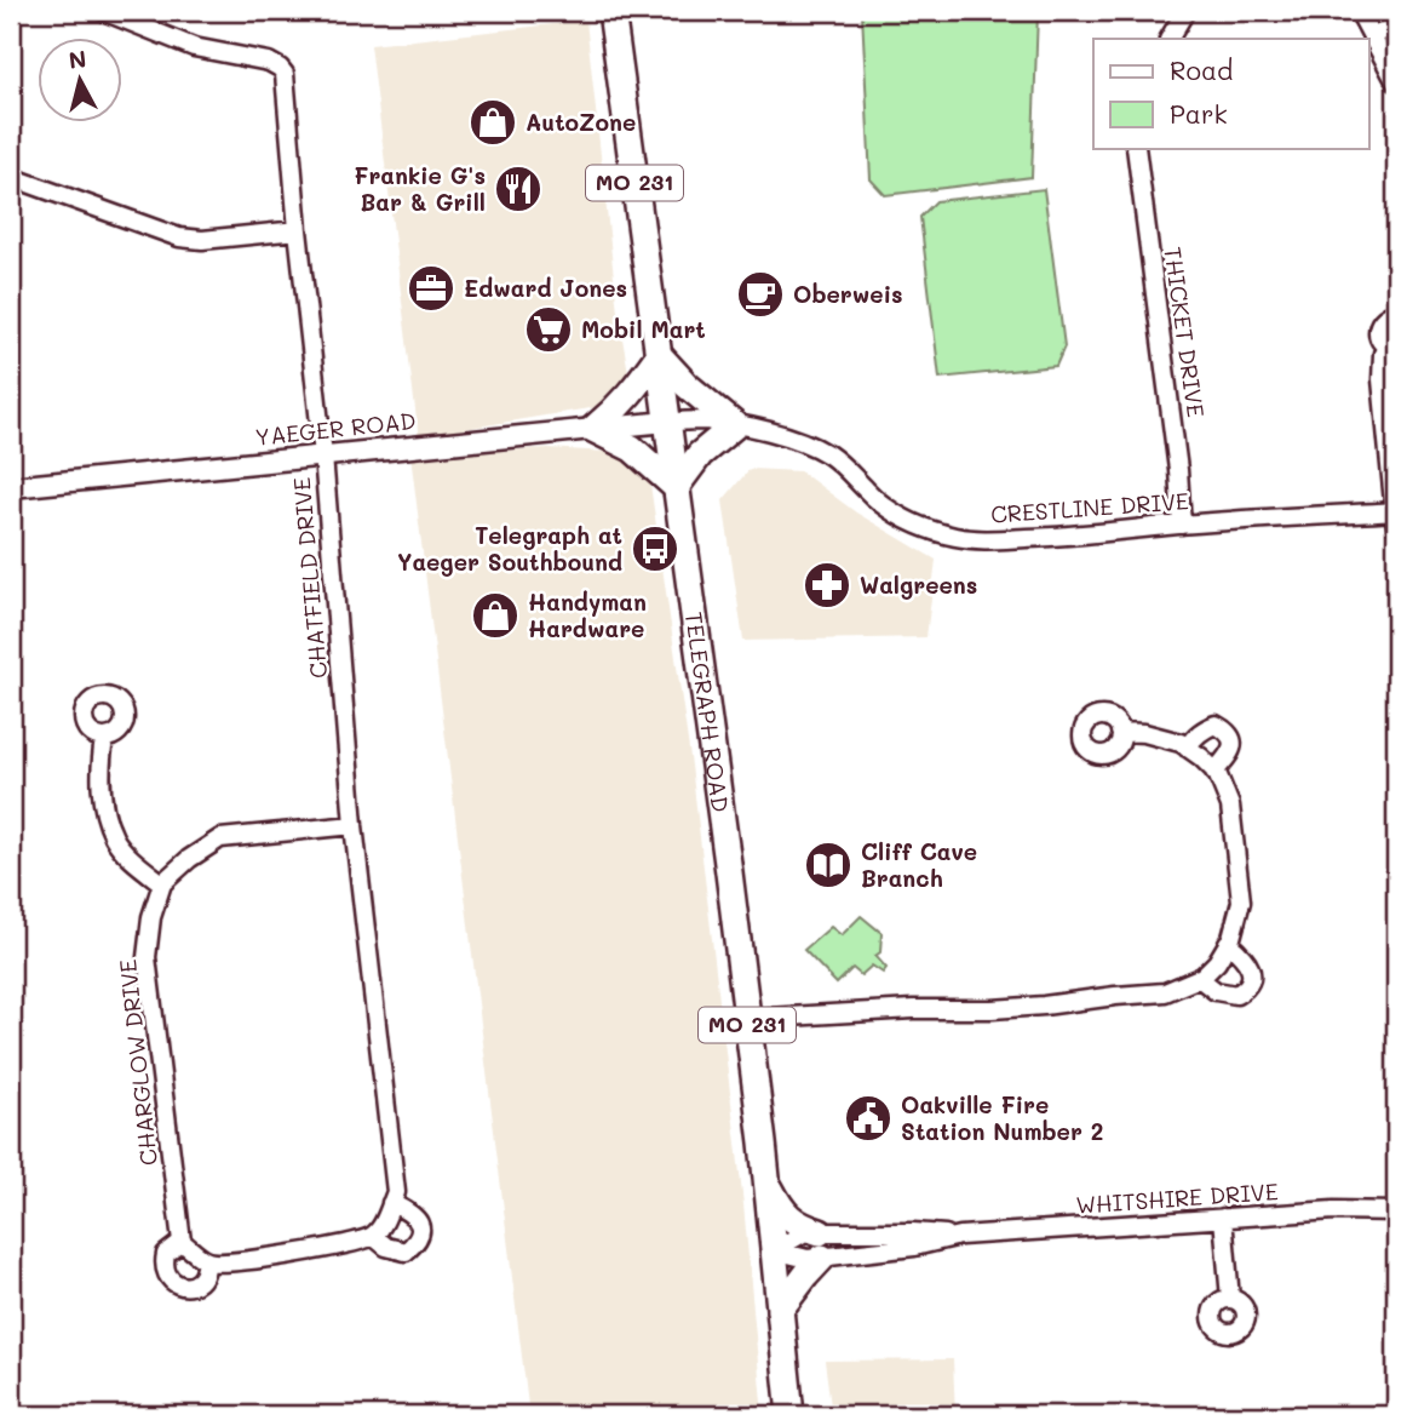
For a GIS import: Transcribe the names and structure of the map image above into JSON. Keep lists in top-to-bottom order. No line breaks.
{"streets":{"main road":["MO 231","TELEGRAPH ROAD"],"street":["THICKET DRIVE","YAEGER ROAD","CRESTLINE DRIVE","CHATFIELD DRIVE","CHARGLOW DRIVE","WHITSHIRE DRIVE"]},"crossings":[["THICKET DRIVE","CRESTLINE DRIVE"],["YAEGER ROAD","CRESTLINE DRIVE"],["YAEGER ROAD","CHATFIELD DRIVE"],["YAEGER ROAD","TELEGRAPH ROAD"],["CRESTLINE DRIVE","TELEGRAPH ROAD"],["TELEGRAPH ROAD","WHITSHIRE DRIVE"]],"places":{"shop":["AutoZone","Handyman Hardware"],"restaurant":["Frankie G's Bar & Grill"],"office":["Edward Jones"],"cafe":["Oberweis"],"supermarket":["Mobil Mart"],"bus stop":["Telegraph at Yaeger Southbound"],"pharmacy":["Walgreens"],"library":["Cliff Cave Branch"],"public building":["Oakville Fire Station Number 2"]},"legend":["Road","Park"],"north":"top"}
